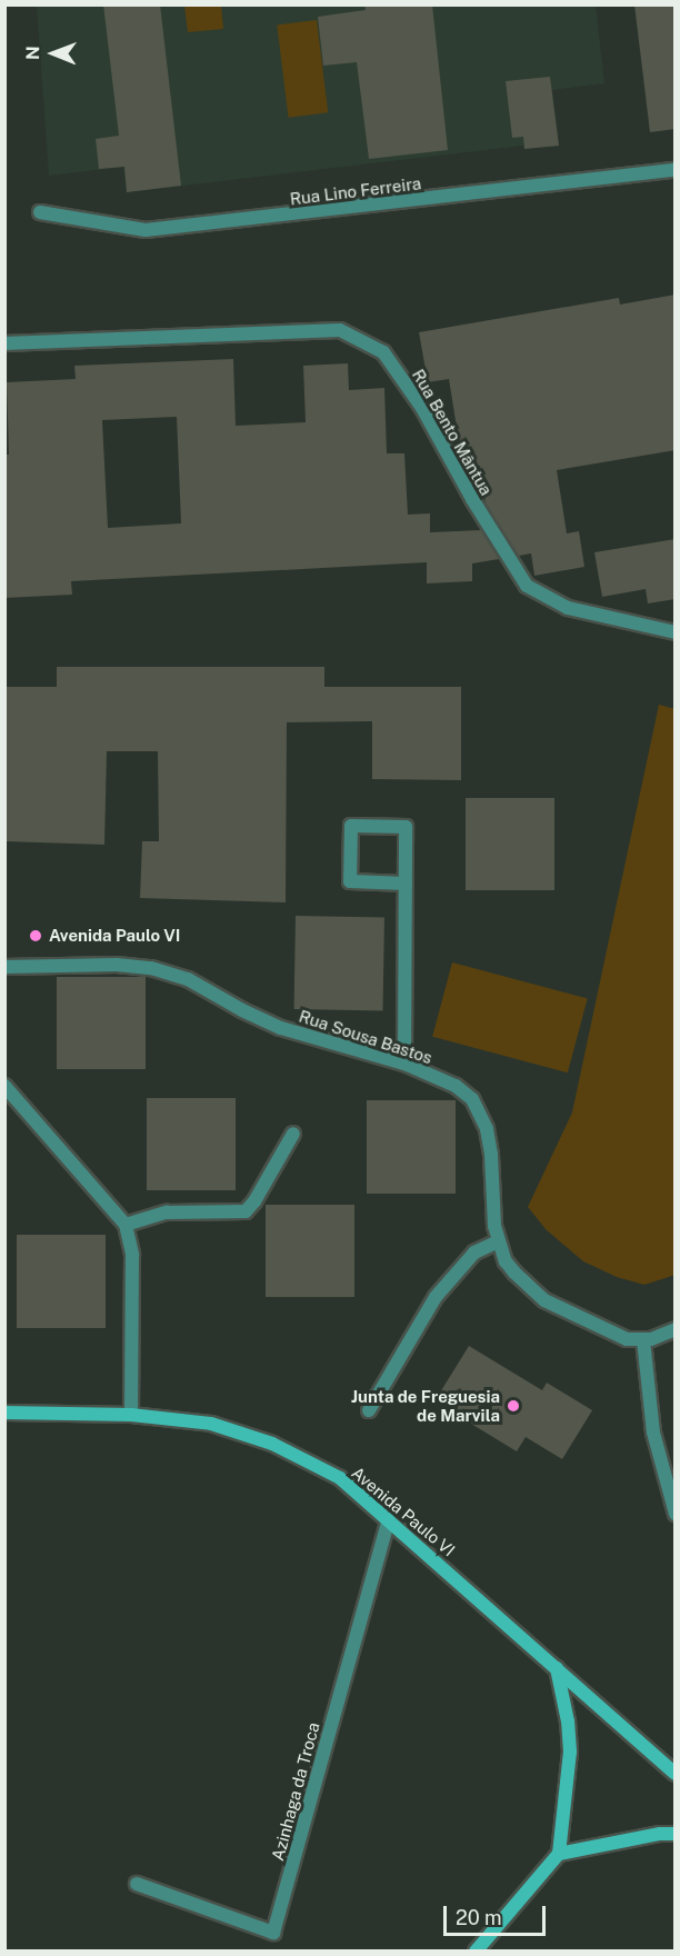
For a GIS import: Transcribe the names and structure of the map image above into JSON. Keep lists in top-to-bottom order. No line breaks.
{"streets":{"main road":["Avenida Paulo VI"],"street":["Rua Lino Ferreira","Rua Bento Mântua","Rua Sousa Bastos","Azinhaga da Troca"]},"crossings":[["Avenida Paulo VI","Azinhaga da Troca"]],"places":["Avenida Paulo VI","Junta de Freguesia de Marvila"],"scale_bar":"20 m","north":"left"}
